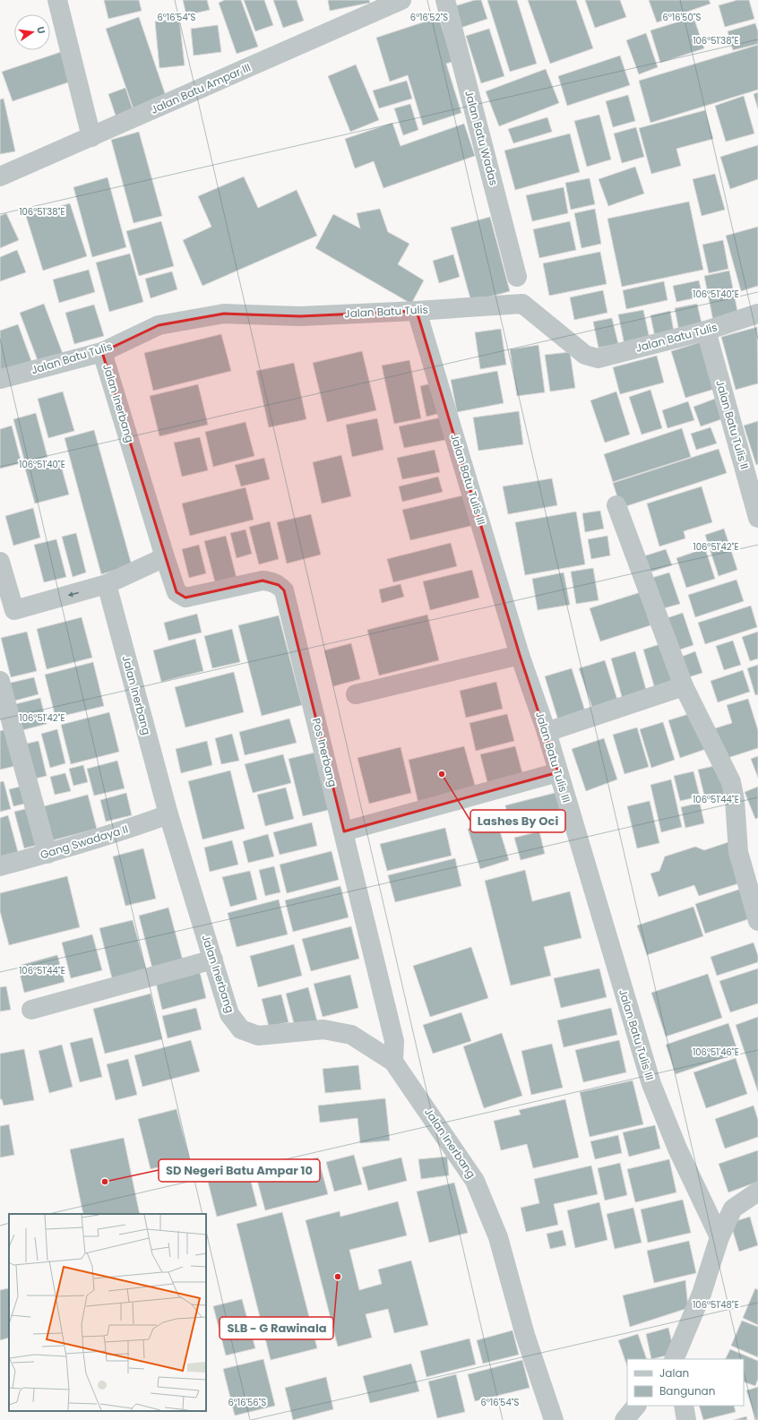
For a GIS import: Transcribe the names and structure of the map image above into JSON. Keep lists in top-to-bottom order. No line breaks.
{"streets":{"street":["Jalan Batu Ampar III","Jalan Batu Wadas","Jalan Batu Tulis","Jalan Inerbang","Jalan Batu Tulis II","Jalan Batu Tulis III","Pos Inerbang","Gang Swadaya II"]},"crossings":[["Jalan Batu Tulis","Jalan Inerbang"],["Jalan Batu Tulis","Jalan Batu Tulis II"],["Jalan Batu Tulis","Jalan Batu Tulis III"],["Jalan Inerbang","Pos Inerbang"],["Jalan Inerbang","Gang Swadaya II"]],"places":["Lashes By Oci","SD Negeri Batu Ampar 10","SLB - G Rawinala"],"legend":["Jalan","Bangunan"],"north":"right","coordinates":["6°16'50\"S","6°16'54\"S","6°16'52\"S","106°51'38\"E","106°51'40\"E","106°51'42\"E","106°51'44\"E","106°51'46\"E","106°51'48\"E","6°16'56\"S"]}
